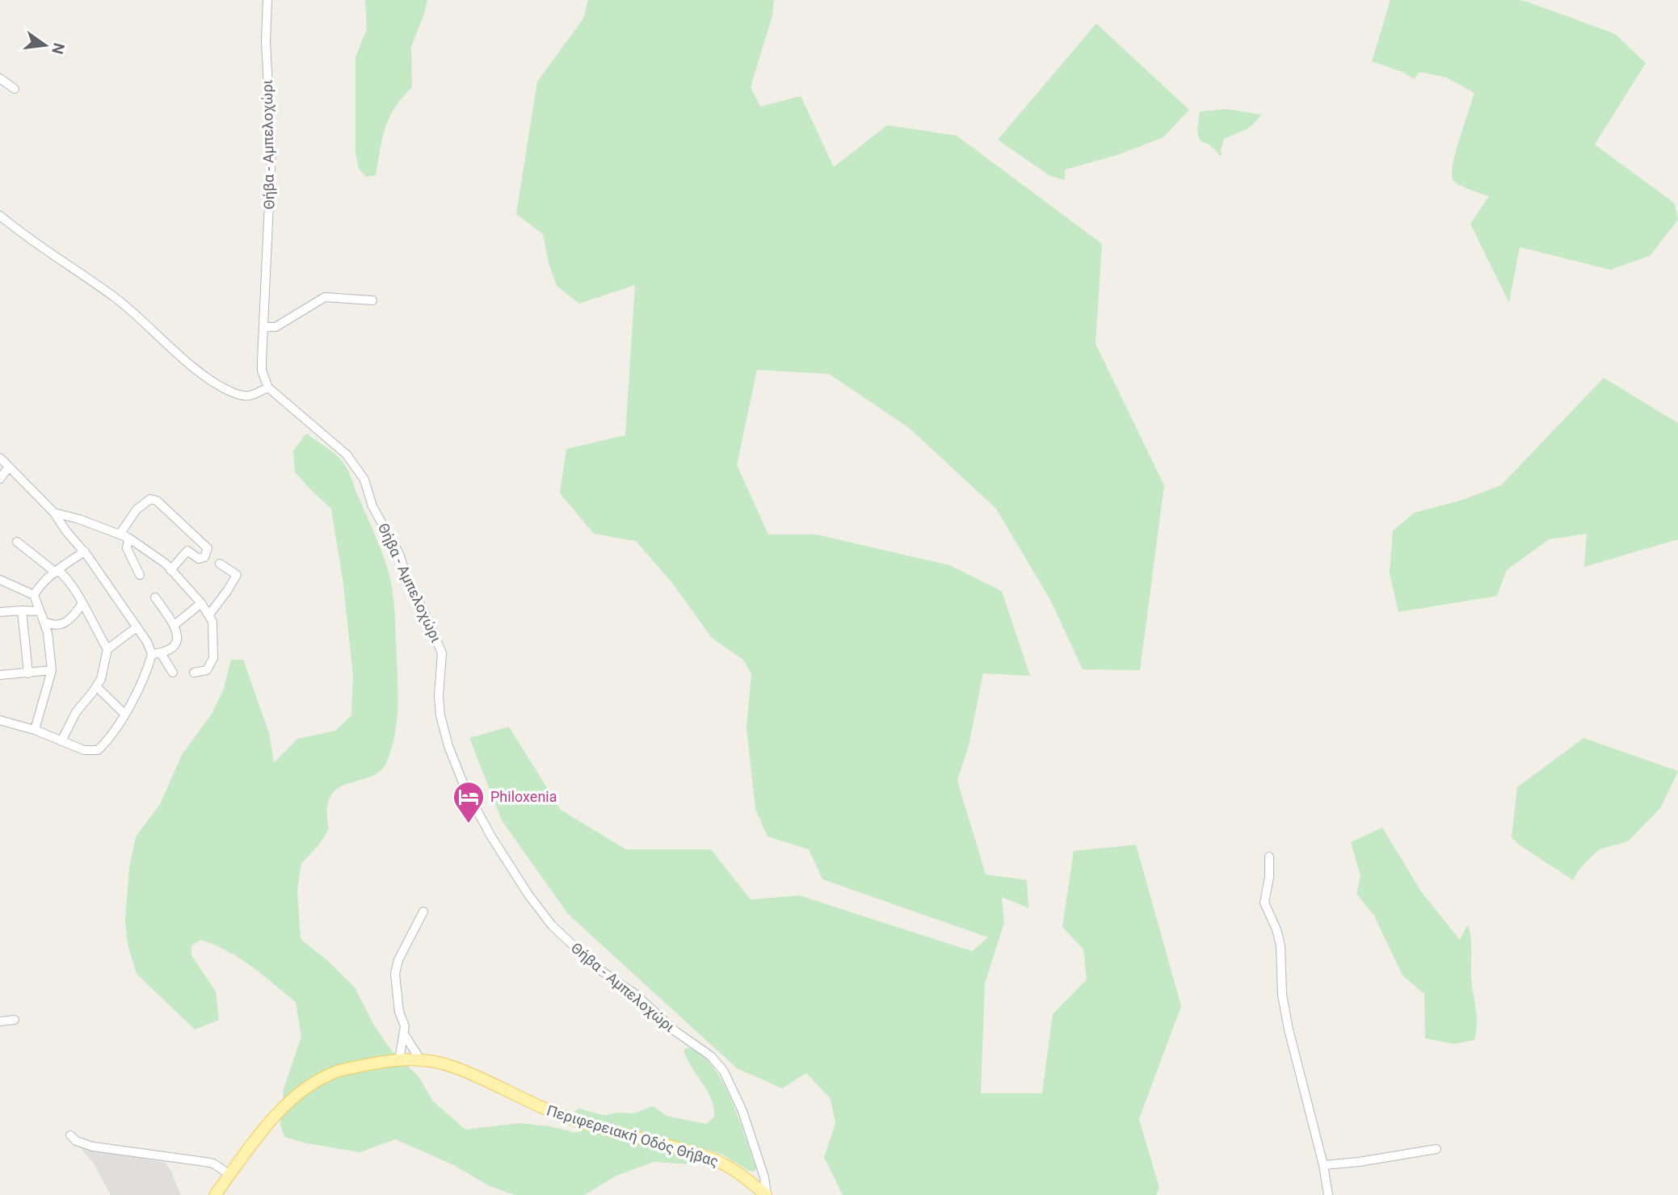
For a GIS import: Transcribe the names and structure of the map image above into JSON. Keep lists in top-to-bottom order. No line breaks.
{"streets":{"main road":["Περιφερειακή Οδός Θήβας"],"street":["Θήβα - Αμπελοχώρι"]},"crossings":[["Θήβα - Αμπελοχώρι","Περιφερειακή Οδός Θήβας"]],"places":{"hotel":["Philoxenia"]},"north":"right"}
